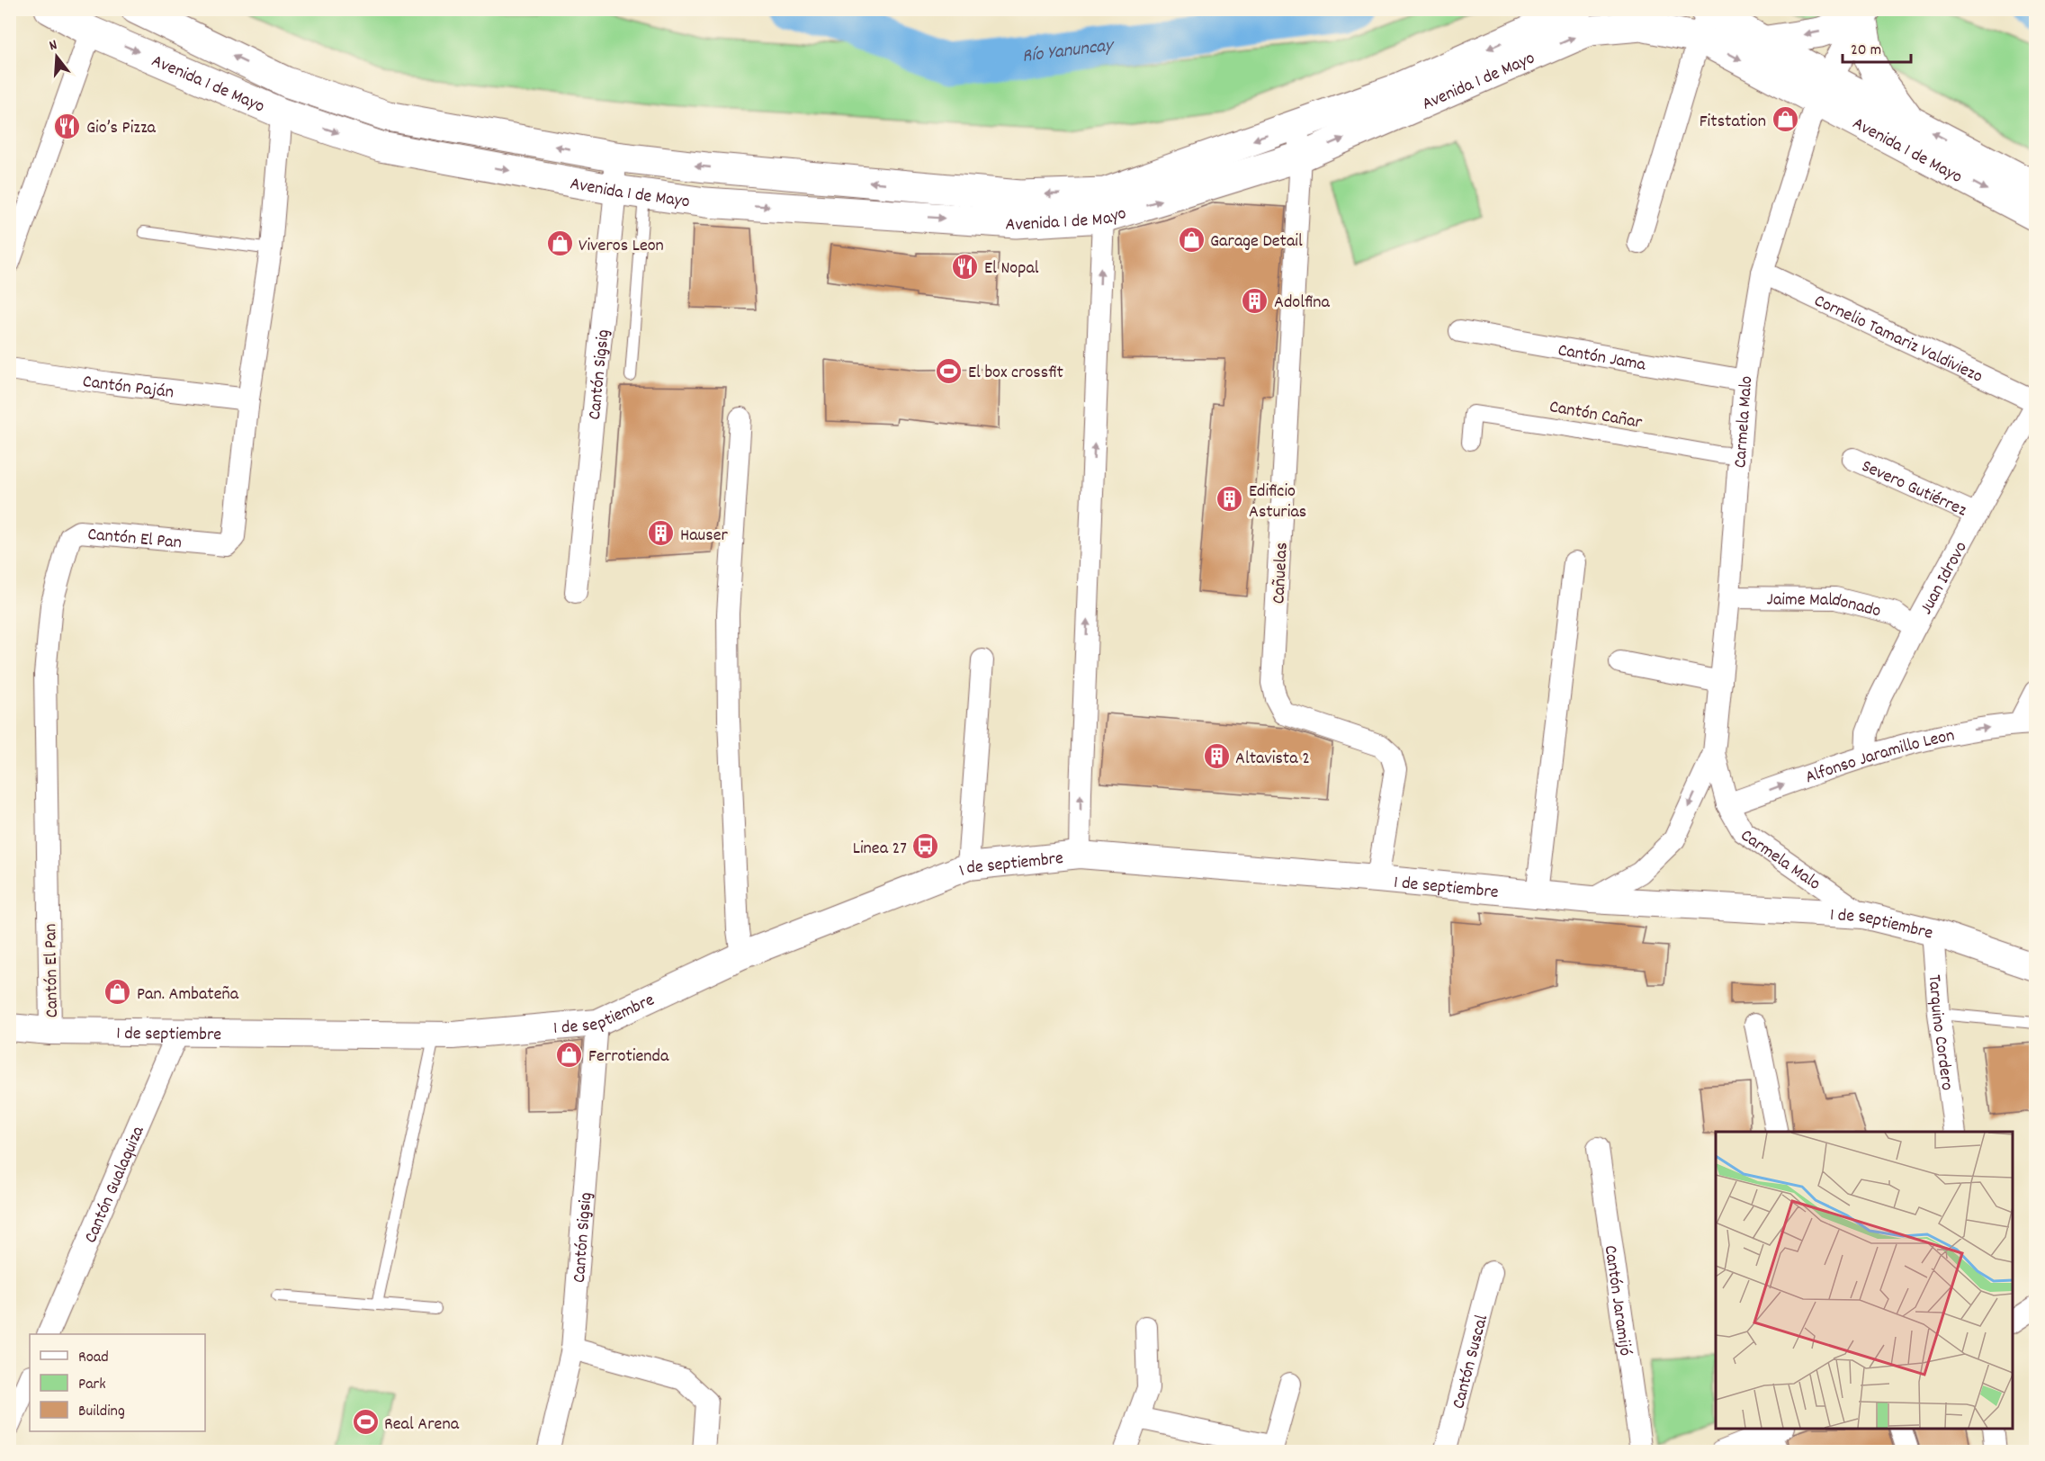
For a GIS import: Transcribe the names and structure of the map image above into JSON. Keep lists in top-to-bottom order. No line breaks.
{"streets":{"main road":["Avenida 1 de Mayo"],"street":["Cornelio Tamariz Valdiviezo","Cantón Jama","Cantón Sigsig","Cantón Paján","Cantón Cañar","Carmela Malo","Severo Gutiérrez","Cantón El Pan","Cañuelas","Juan Idrovo","Jaime Maldonado","Alfonso Jaramillo Leon","1 de septiembre","Tarquino Cordero","Cantón Gualaquiza","Cantón Jaramijó","Cantón Suscal"]},"crossings":[["Avenida 1 de Mayo","Cantón Sigsig"],["Avenida 1 de Mayo","Carmela Malo"],["Avenida 1 de Mayo","Cantón El Pan"],["Avenida 1 de Mayo","Cañuelas"],["Cornelio Tamariz Valdiviezo","Carmela Malo"],["Cantón Jama","Carmela Malo"],["Cantón Sigsig","1 de septiembre"],["Cantón Paján","Cantón El Pan"],["Cantón Cañar","Carmela Malo"],["Carmela Malo","Jaime Maldonado"],["Carmela Malo","Alfonso Jaramillo Leon"],["Carmela Malo","1 de septiembre"],["Severo Gutiérrez","Juan Idrovo"],["Cantón El Pan","1 de septiembre"],["Cañuelas","1 de septiembre"],["Juan Idrovo","Jaime Maldonado"],["Juan Idrovo","Alfonso Jaramillo Leon"],["1 de septiembre","Tarquino Cordero"],["1 de septiembre","Cantón Gualaquiza"]],"one_way":["Alfonso Jaramillo Leon"],"water":["Río Yanuncay"],"places":{"shop":["Fitstation","Garage Detail","Viveros Leon","Pan. Ambateña","Ferrotienda"],"restaurant":["Gio’s Pizza","El Nopal"],"building":["Adolfina","Edificio Asturias","Hauser","Altavista 2"],"sports":["El box crossfit","Real Arena"],"bus stop":["Linea 27"]},"legend":["Road","Park","Building"],"scale_bar":"20 m","north":"top"}
